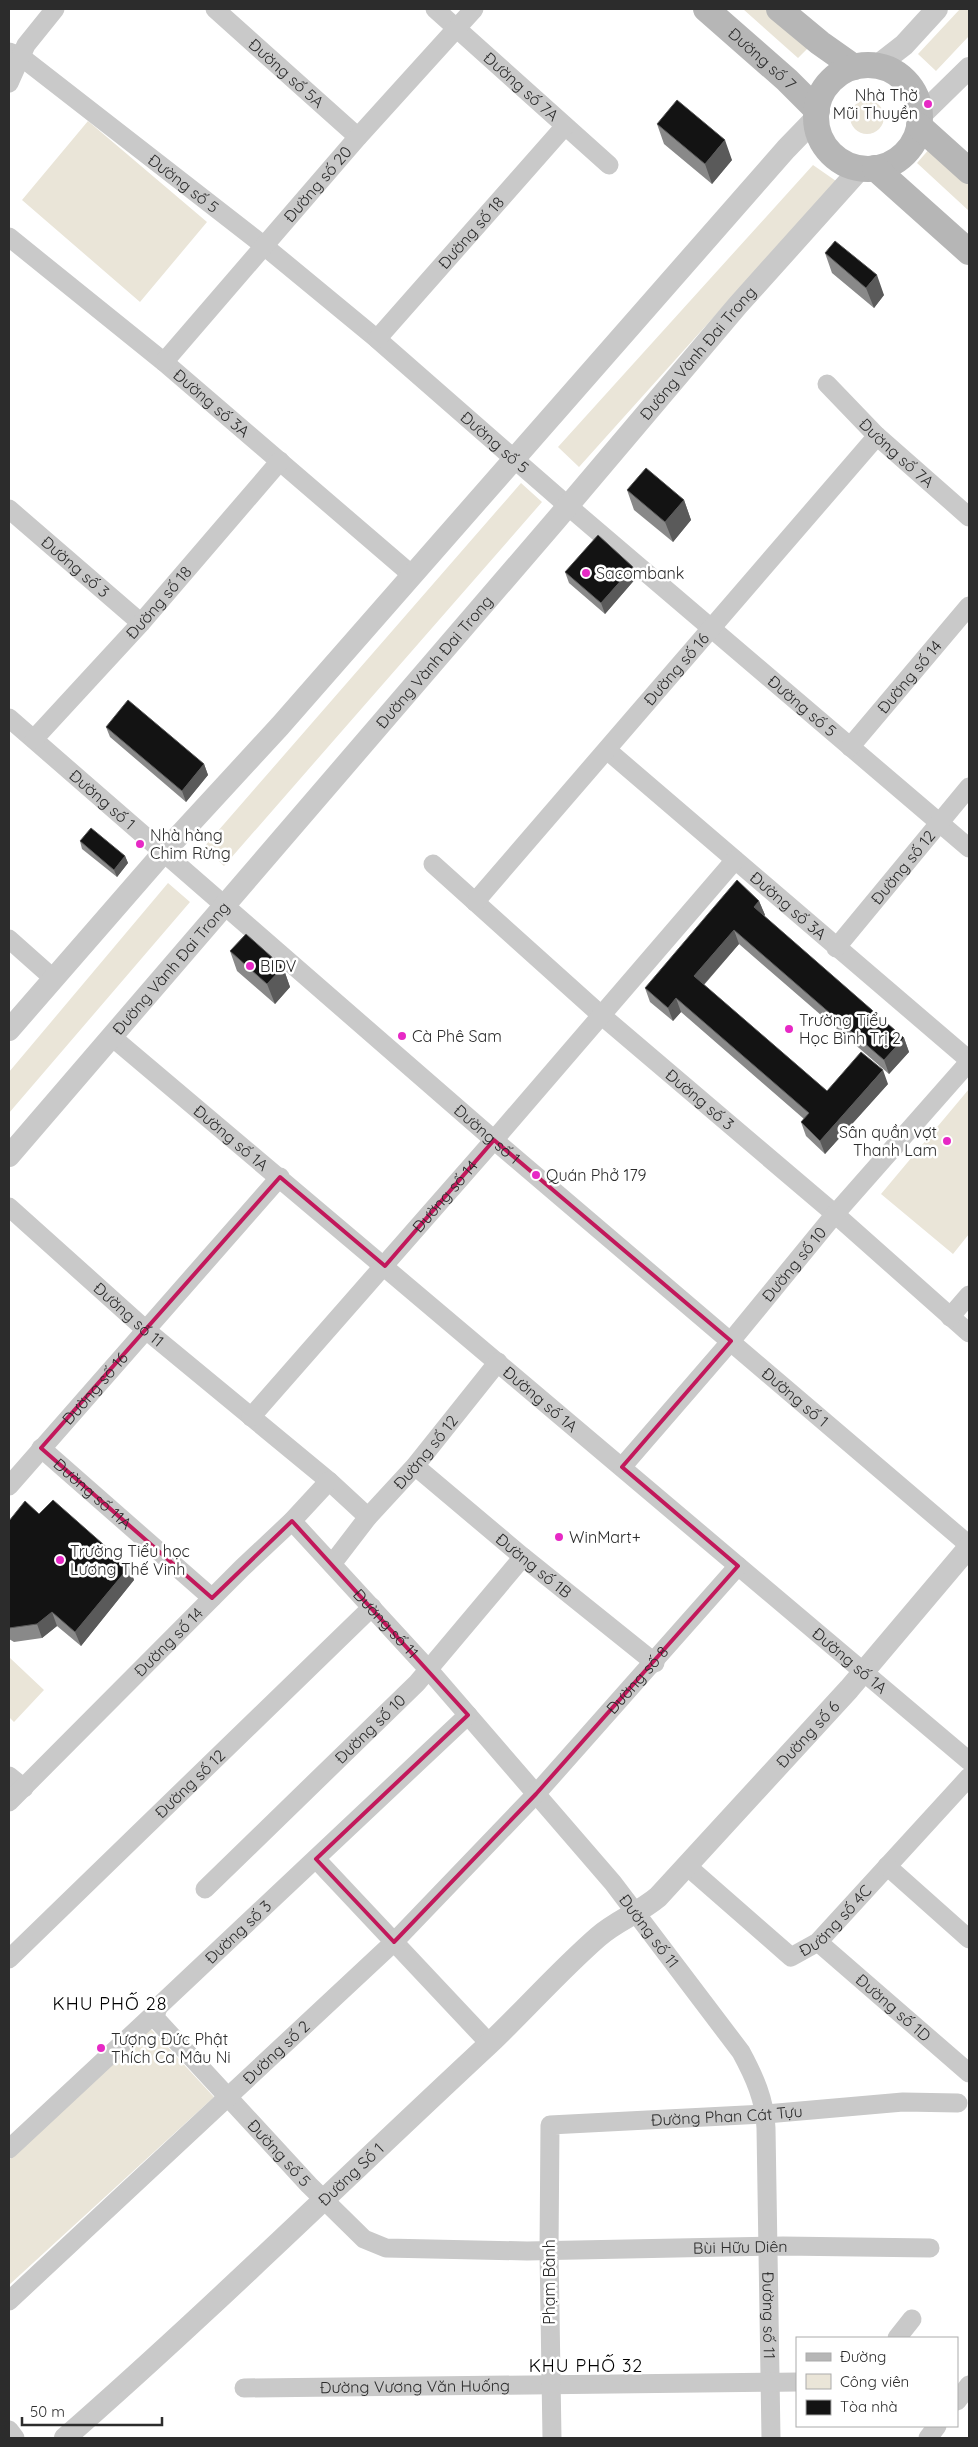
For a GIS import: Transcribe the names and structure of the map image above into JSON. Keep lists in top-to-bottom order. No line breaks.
{"streets":{"main road":["Đường số 7"],"street":["Đường số 5A","Đường số 7A","Đường số 5","Đường số 20","Đường số 18","Đường Vành Đai Trong","Đường số 3A","Đường số 3","Đường số 16","Đường số 14","Đường số 1","Đường số 12","Đường số 1A","Đường số 10","Đường số 11","Đường số 11A","Đường số 1B","Đường số 8","Đường số 6","Đường số 4C","Đường số 1D","Đường số 2","Đường Phan Cát Tựu","Đường Số 1","Bùi Hữu Diên","Phạm Bành","Đường Vương Văn Huống"]},"crossings":[["Đường số 7","Đường Vành Đai Trong"],["Đường số 5A","Đường số 20"],["Đường số 7A","Đường số 20"],["Đường số 7A","Đường số 18"],["Đường số 7A","Đường số 16"],["Đường số 5","Đường số 20"],["Đường số 5","Đường số 18"],["Đường số 5","Đường Vành Đai Trong"],["Đường số 5","Đường số 3"],["Đường số 5","Đường số 16"],["Đường số 5","Đường số 14"],["Đường số 5","Đường số 12"],["Đường số 5","Đường số 2"],["Đường số 5","Đường Số 1"],["Đường số 5","Bùi Hữu Diên"],["Đường số 5","Phạm Bành"],["Đường số 20","Đường số 3A"],["Đường số 18","Đường số 3A"],["Đường số 18","Đường số 3"],["Đường số 18","Đường số 1"],["Đường Vành Đai Trong","Đường số 1"],["Đường Vành Đai Trong","Đường số 1A"],["Đường số 3A","Đường số 16"],["Đường số 3A","Đường số 14"],["Đường số 3A","Đường số 12"],["Đường số 3A","Đường số 10"],["Đường số 3","Đường số 16"],["Đường số 3","Đường số 14"],["Đường số 3","Đường số 10"],["Đường số 3","Đường số 11"],["Đường số 16","Đường số 1A"],["Đường số 16","Đường số 11"],["Đường số 16","Đường số 11A"],["Đường số 14","Đường số 1"],["Đường số 14","Đường số 1A"],["Đường số 14","Đường số 11"],["Đường số 14","Đường số 11A"],["Đường số 1","Đường số 10"],["Đường số 1","Đường số 6"],["Đường số 12","Đường số 1A"],["Đường số 12","Đường số 11"],["Đường số 12","Đường số 1B"],["Đường số 1A","Đường số 10"],["Đường số 1A","Đường số 8"],["Đường số 1A","Đường số 6"],["Đường số 10","Đường số 11"],["Đường số 10","Đường số 1B"],["Đường số 11","Đường số 8"],["Đường số 11","Đường số 6"],["Đường số 11","Đường số 2"],["Đường số 11","Đường Phan Cát Tựu"],["Đường số 11","Đường Số 1"],["Đường số 11","Bùi Hữu Diên"],["Đường số 11","Đường Vương Văn Huống"],["Đường số 1B","Đường số 8"],["Đường số 8","Đường số 2"],["Đường số 6","Đường số 4C"],["Đường số 6","Đường Số 1"],["Đường số 4C","Đường số 1D"],["Đường Phan Cát Tựu","Phạm Bành"],["Bùi Hữu Diên","Phạm Bành"],["Phạm Bành","Đường Vương Văn Huống"]],"districts":["KHU PHỐ 28","KHU PHỐ 32"],"places":["Nhà Thờ Mũi Thuyền","Sacombank","Nhà hàng Chim Rừng","BIDV","Trường Tiểu Học Bình Trị 2","Cà Phê Sam","Sân quần vợt Thanh Lam","Quán Phở 179","WinMart+","Trường Tiểu học Lương Thế Vinh","Tượng Đức Phật Thích Ca Mâu Ni"],"legend":["Đường","Công viên","Tòa nhà"],"scale_bar":"50 m"}
